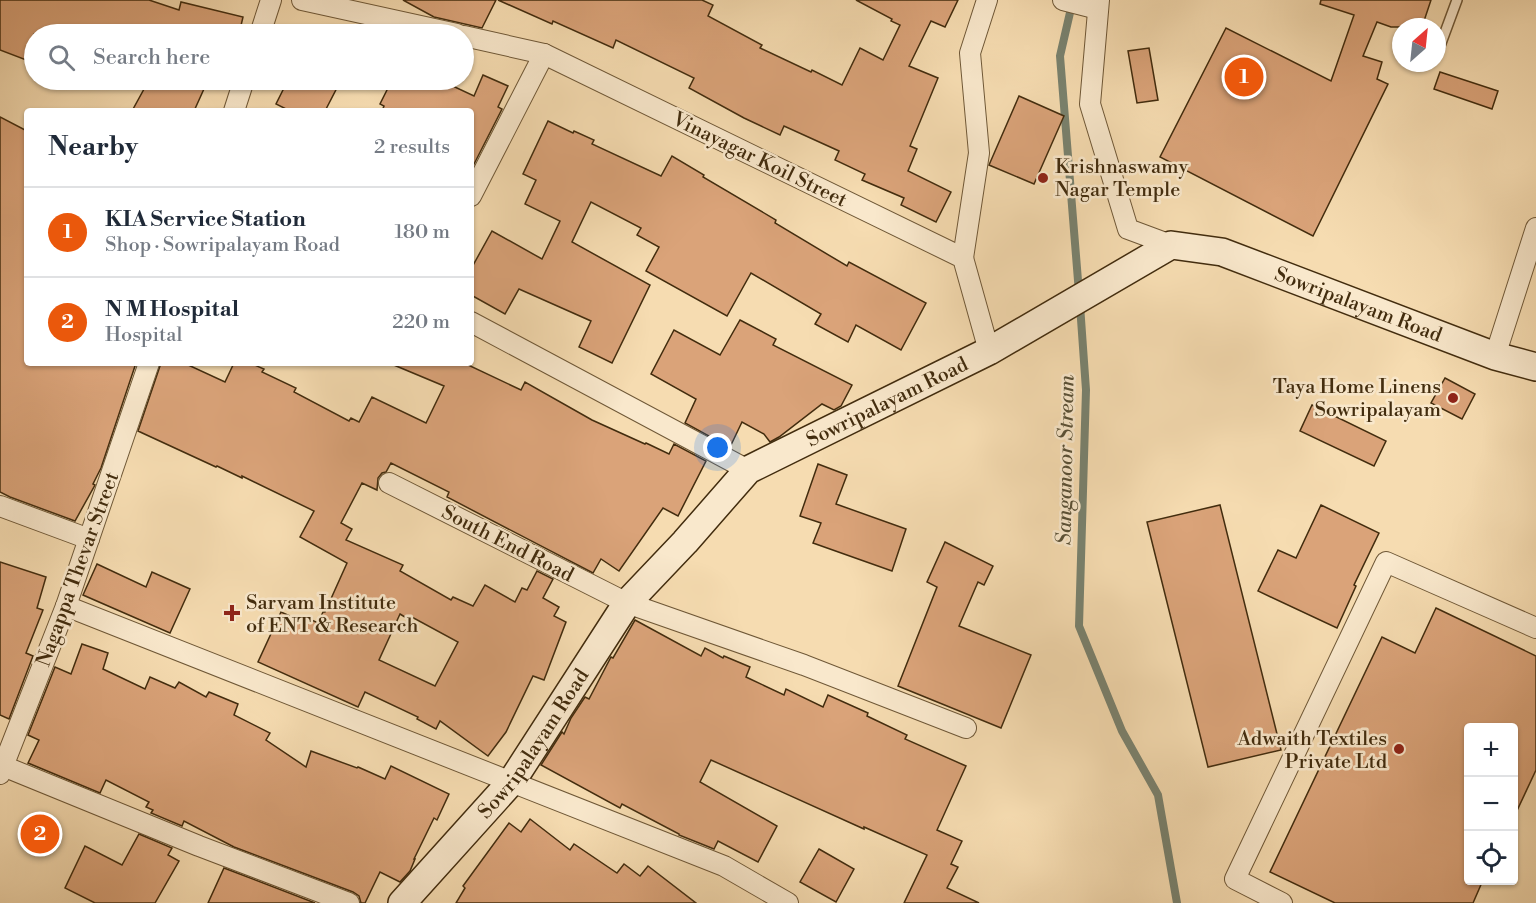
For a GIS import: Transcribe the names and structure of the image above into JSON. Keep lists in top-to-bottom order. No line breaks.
{"streets":{"street":["Vinayagar Koil Street","Sowripalayam Road","South End Road","Nagappa Thevar Street"]},"crossings":[["Sowripalayam Road","South End Road"]],"water":["Sanganoor Stream"],"places":{"other":["Krishnaswamy Nagar Temple","Taya Home Linens Sowripalayam","Adwaith Textiles Private Ltd"],"health":["Sarvam Institute of ENT & Research"]},"north":"top right","page":{"search":"Search here","pins":["1","2"],"heading":["Nearby","2 results"],"list":[{"mark":"1","name":"KIA Service Station","note":"Shop · Sowripalayam Road","value":"180 m"},{"mark":"2","name":"N M Hospital","note":"Hospital","value":"220 m"}],"map_buttons":["+","−"]}}
